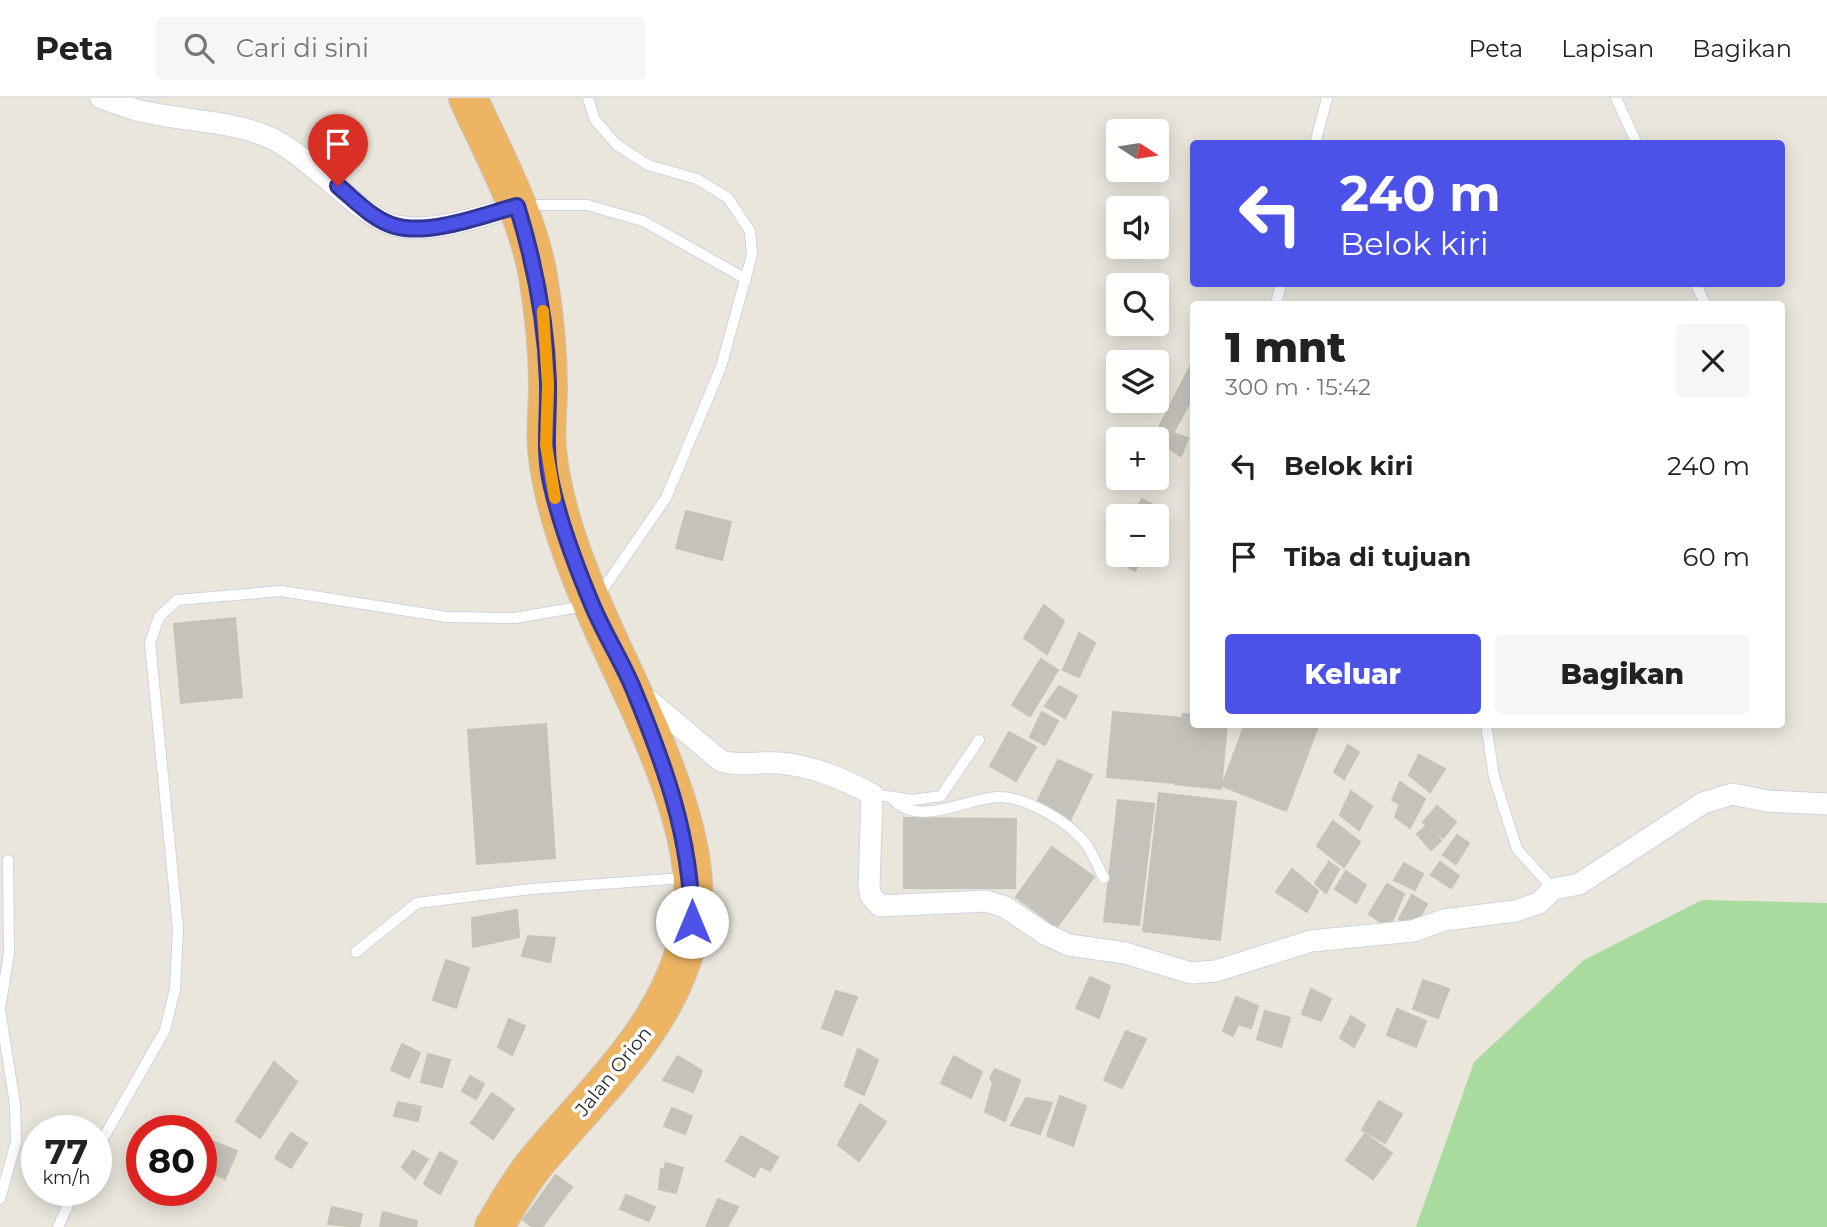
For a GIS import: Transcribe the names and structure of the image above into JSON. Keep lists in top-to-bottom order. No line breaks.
{"streets":{"highway":["Jalan Orion"]},"north":"right","page":{"header":"Peta","search":"Cari di sini","nav":["Peta","Lapisan","Bagikan"],"map_buttons":["+","−"],"turn":["240 m","Belok kiri"],"heading":["1 mnt","300 m · 15:42"],"list":[{"name":"Belok kiri","value":"240 m"},{"name":"Tiba di tujuan","value":"60 m"}],"buttons":["Keluar","Bagikan"],"speed":"77 km/h","limit":"80"}}
